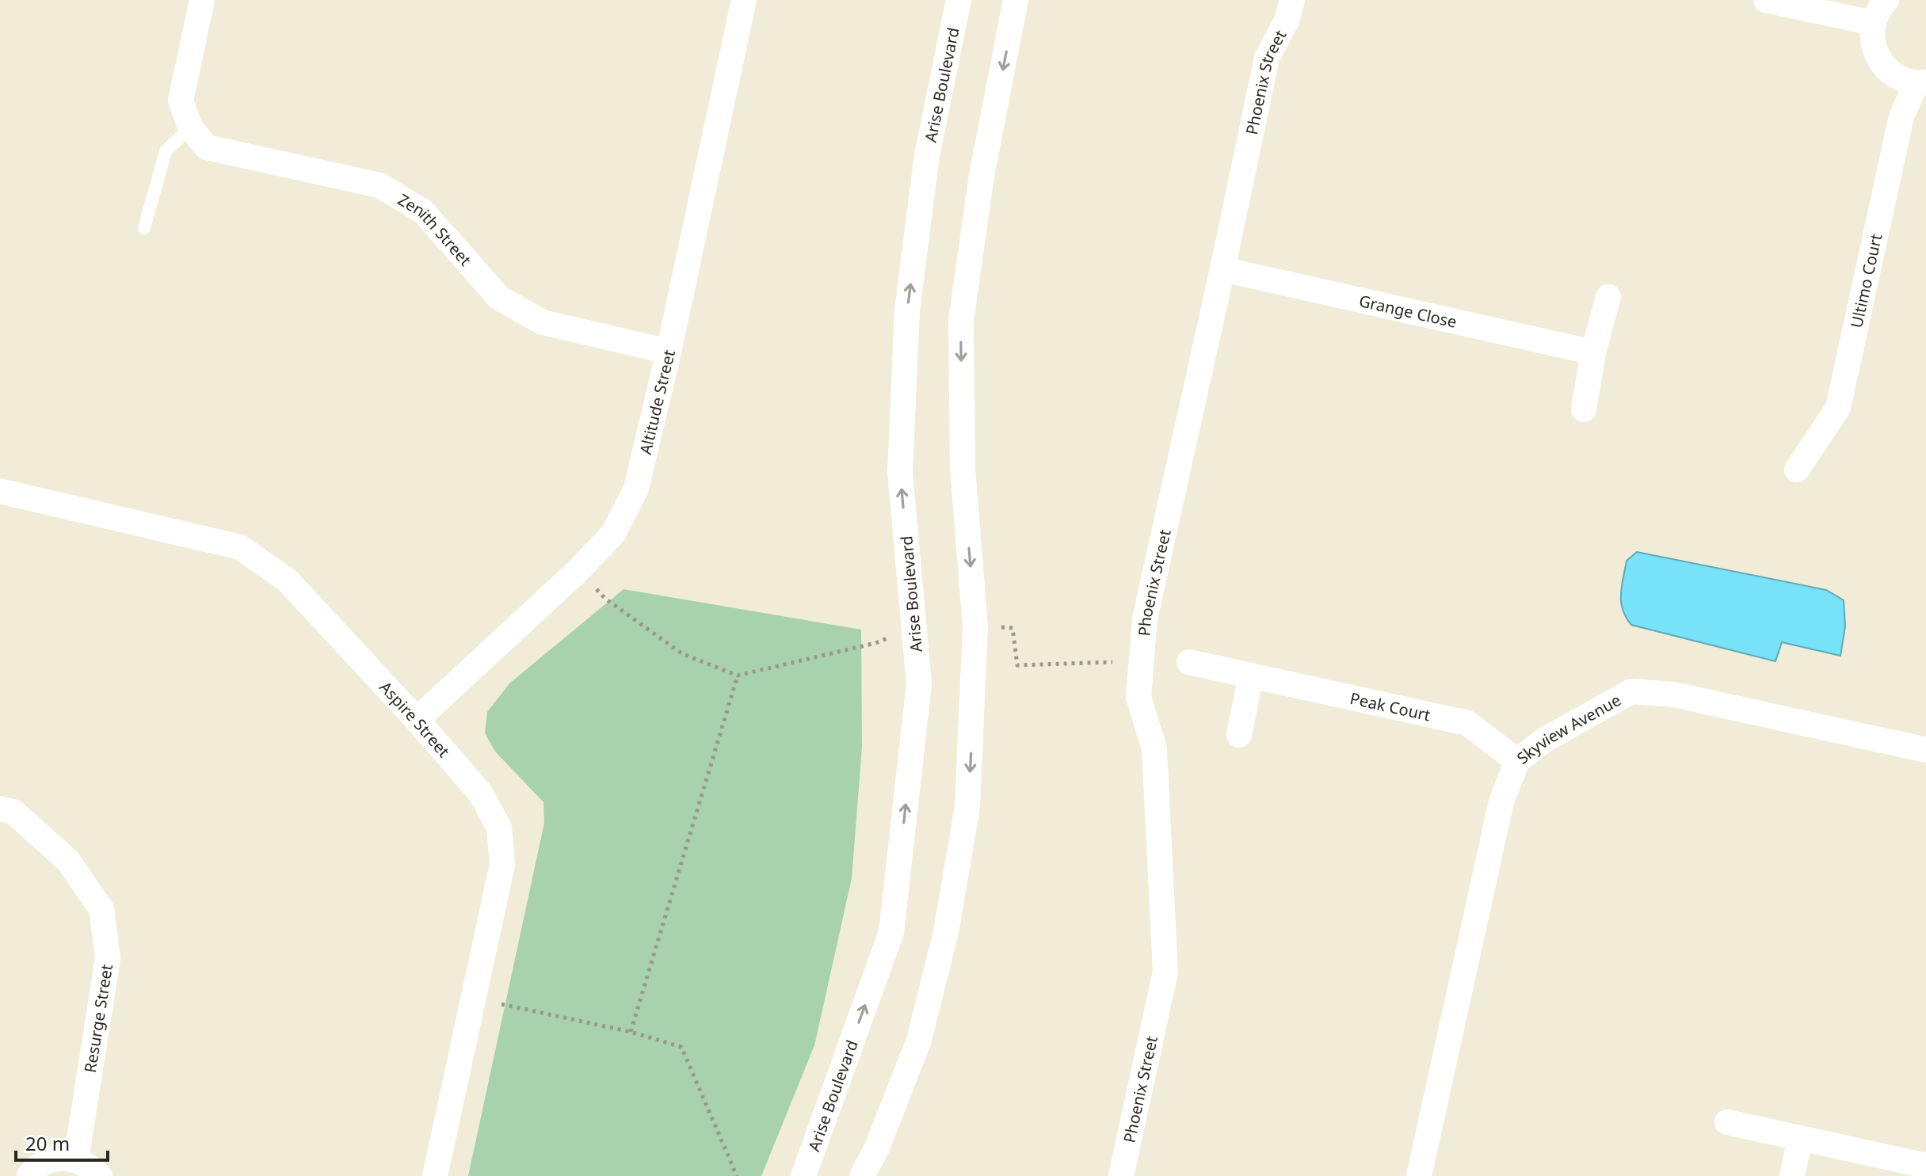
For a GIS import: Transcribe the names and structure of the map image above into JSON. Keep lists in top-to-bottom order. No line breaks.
{"streets":{"street":["Phoenix Street","Arise Boulevard","Zenith Street","Ultimo Court","Grange Close","Altitude Street","Peak Court","Aspire Street","Skyview Avenue","Resurge Street"]},"crossings":[["Phoenix Street","Grange Close"],["Zenith Street","Altitude Street"],["Altitude Street","Aspire Street"],["Peak Court","Skyview Avenue"]],"scale_bar":"20 m"}
